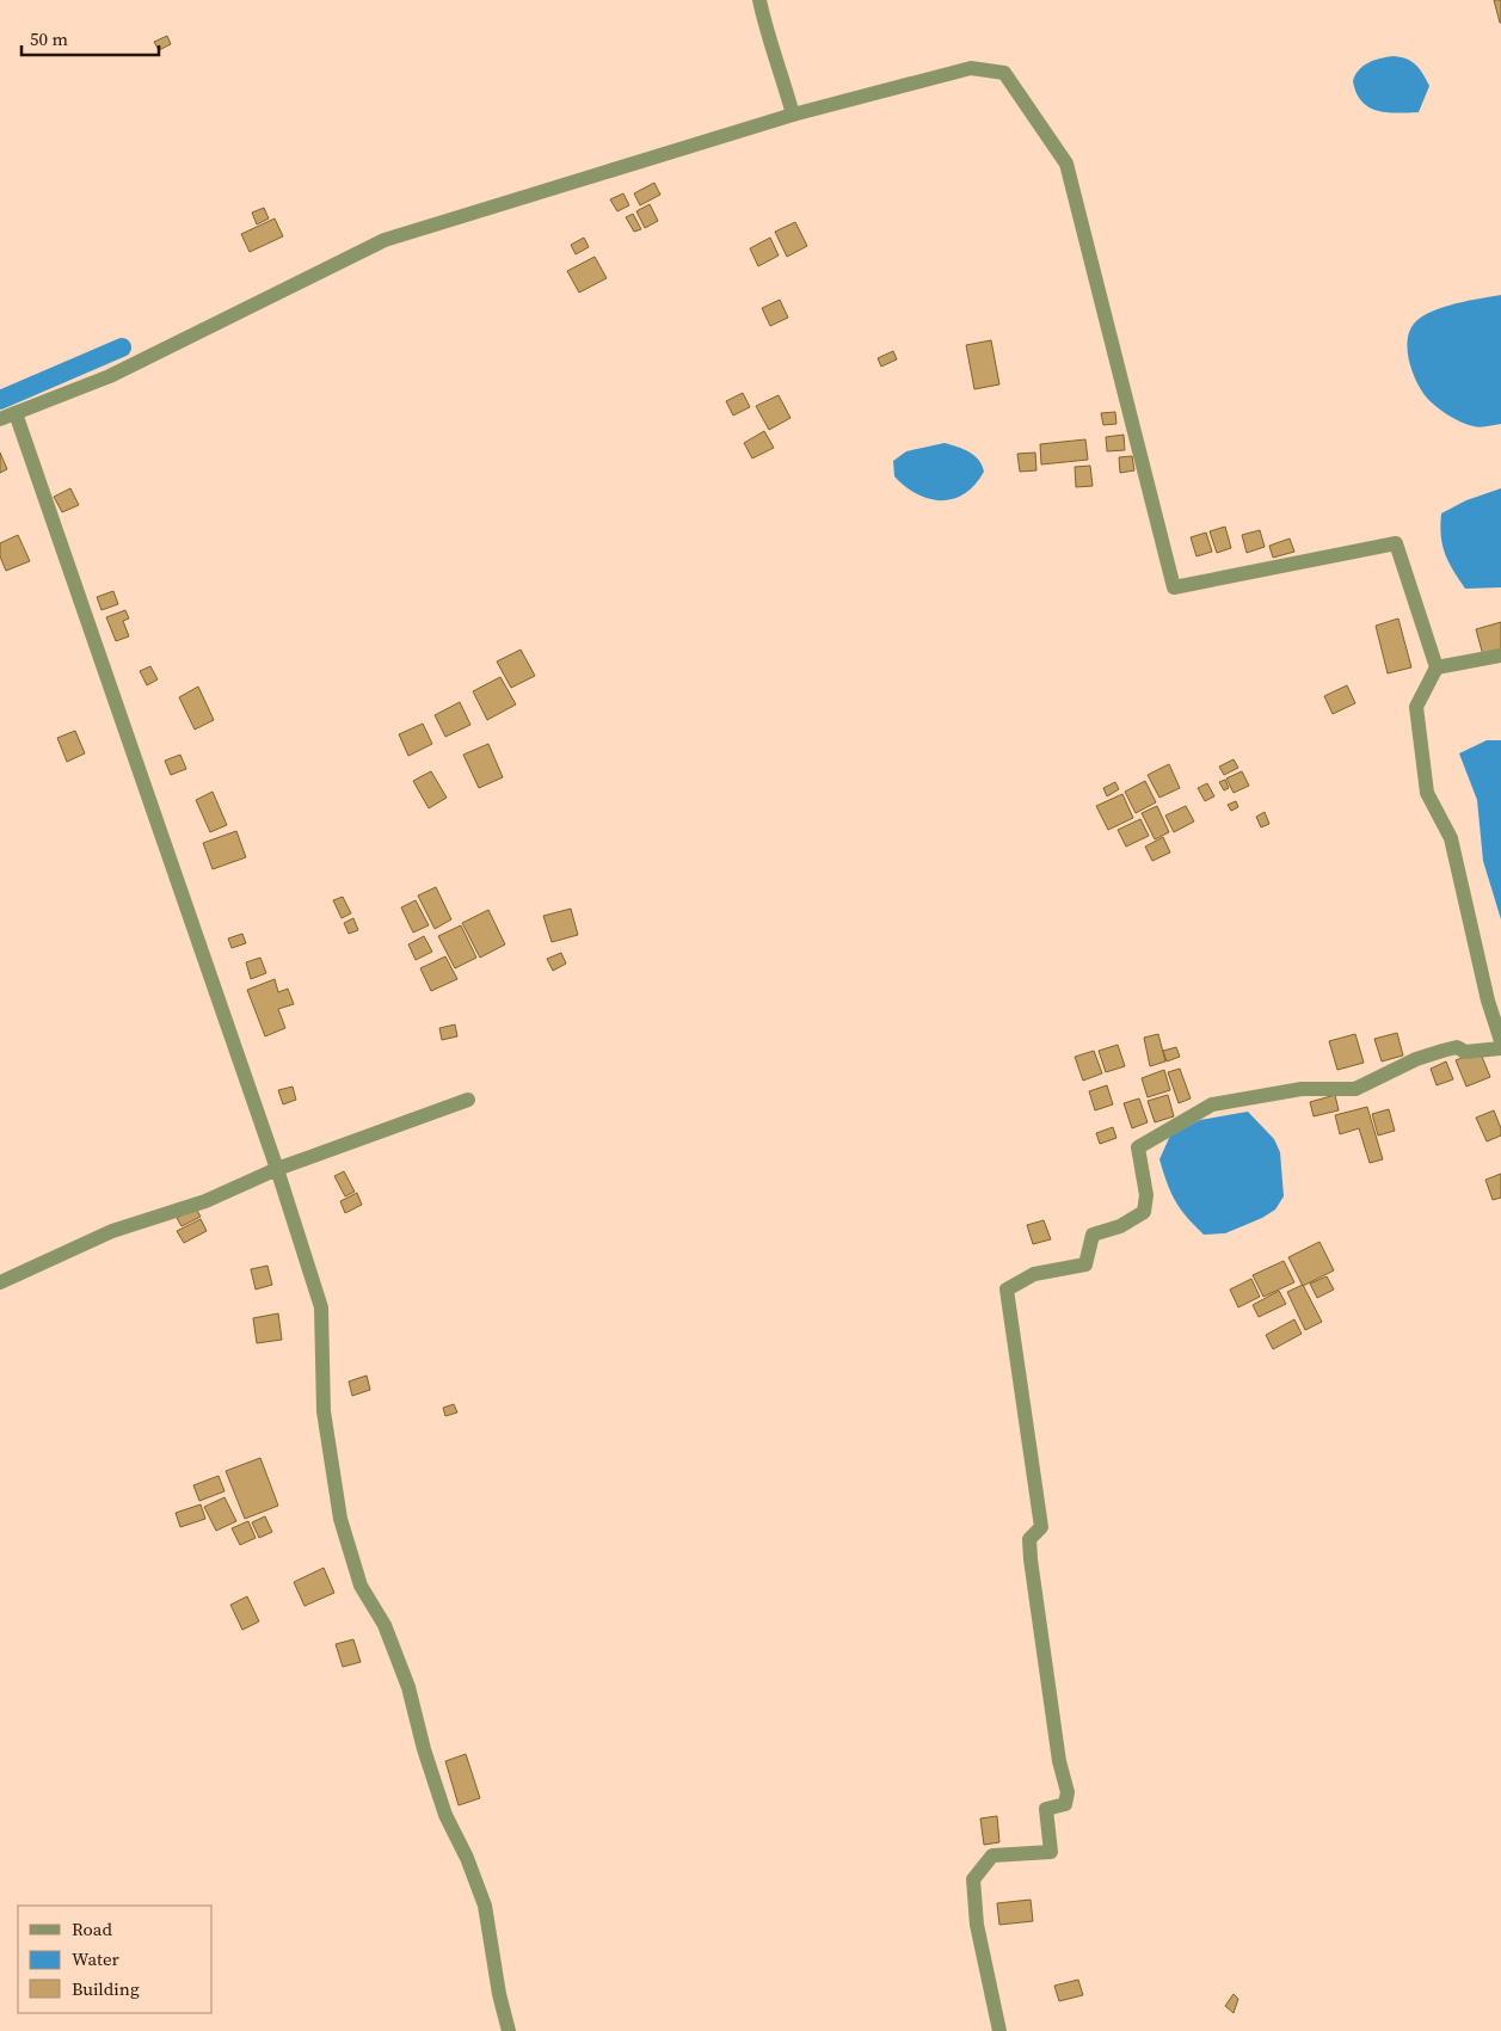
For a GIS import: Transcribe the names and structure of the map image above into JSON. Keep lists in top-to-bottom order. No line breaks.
{"legend":["Road","Water","Building"],"scale_bar":"50 m"}
